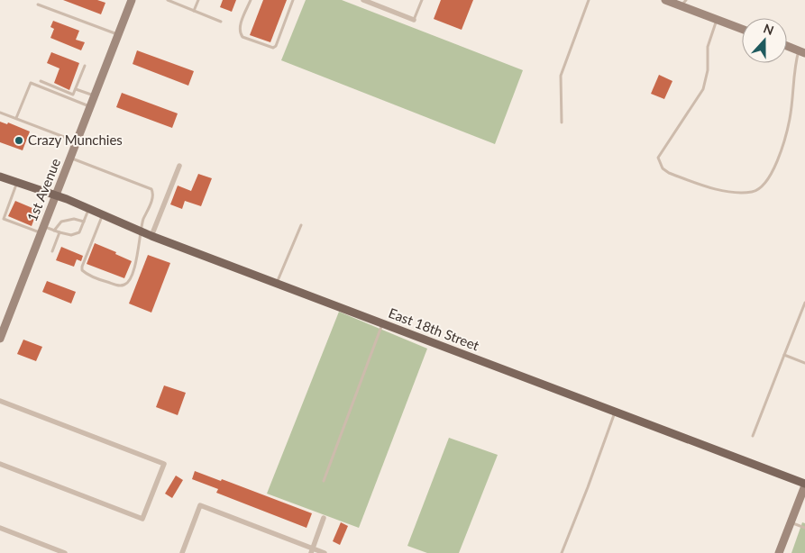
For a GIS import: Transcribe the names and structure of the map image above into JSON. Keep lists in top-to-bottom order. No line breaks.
{"streets":{"main road":["1st Avenue","East 18th Street"]},"crossings":[["1st Avenue","East 18th Street"]],"places":["Crazy Munchies"],"north":"top"}
